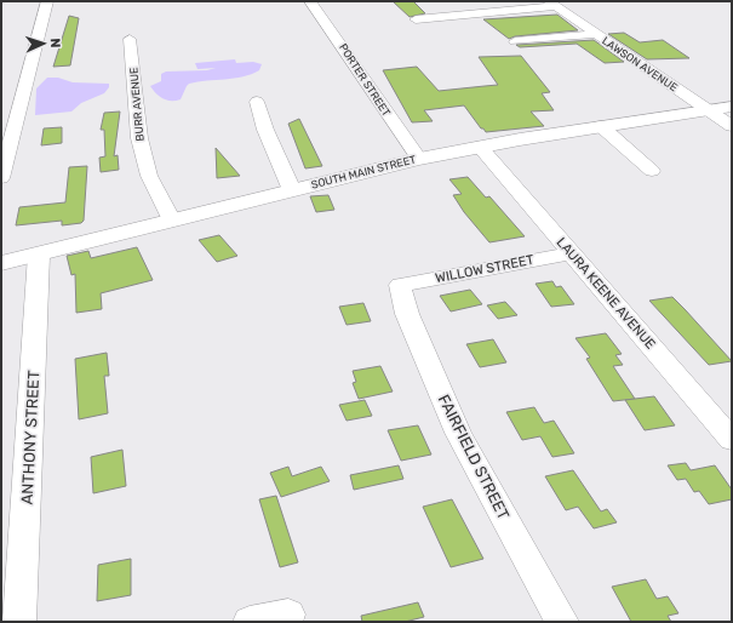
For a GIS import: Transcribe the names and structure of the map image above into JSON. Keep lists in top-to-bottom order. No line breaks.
{"streets":{"main road":["SOUTH MAIN STREET"],"street":["LAWSON AVENUE","PORTER STREET","BURR AVENUE","WILLOW STREET","LAURA KEENE AVENUE","ANTHONY STREET","FAIRFIELD STREET"]},"crossings":[["LAWSON AVENUE","SOUTH MAIN STREET"],["PORTER STREET","SOUTH MAIN STREET"],["BURR AVENUE","SOUTH MAIN STREET"],["SOUTH MAIN STREET","LAURA KEENE AVENUE"],["SOUTH MAIN STREET","ANTHONY STREET"],["WILLOW STREET","LAURA KEENE AVENUE"],["WILLOW STREET","FAIRFIELD STREET"]],"north":"right"}
